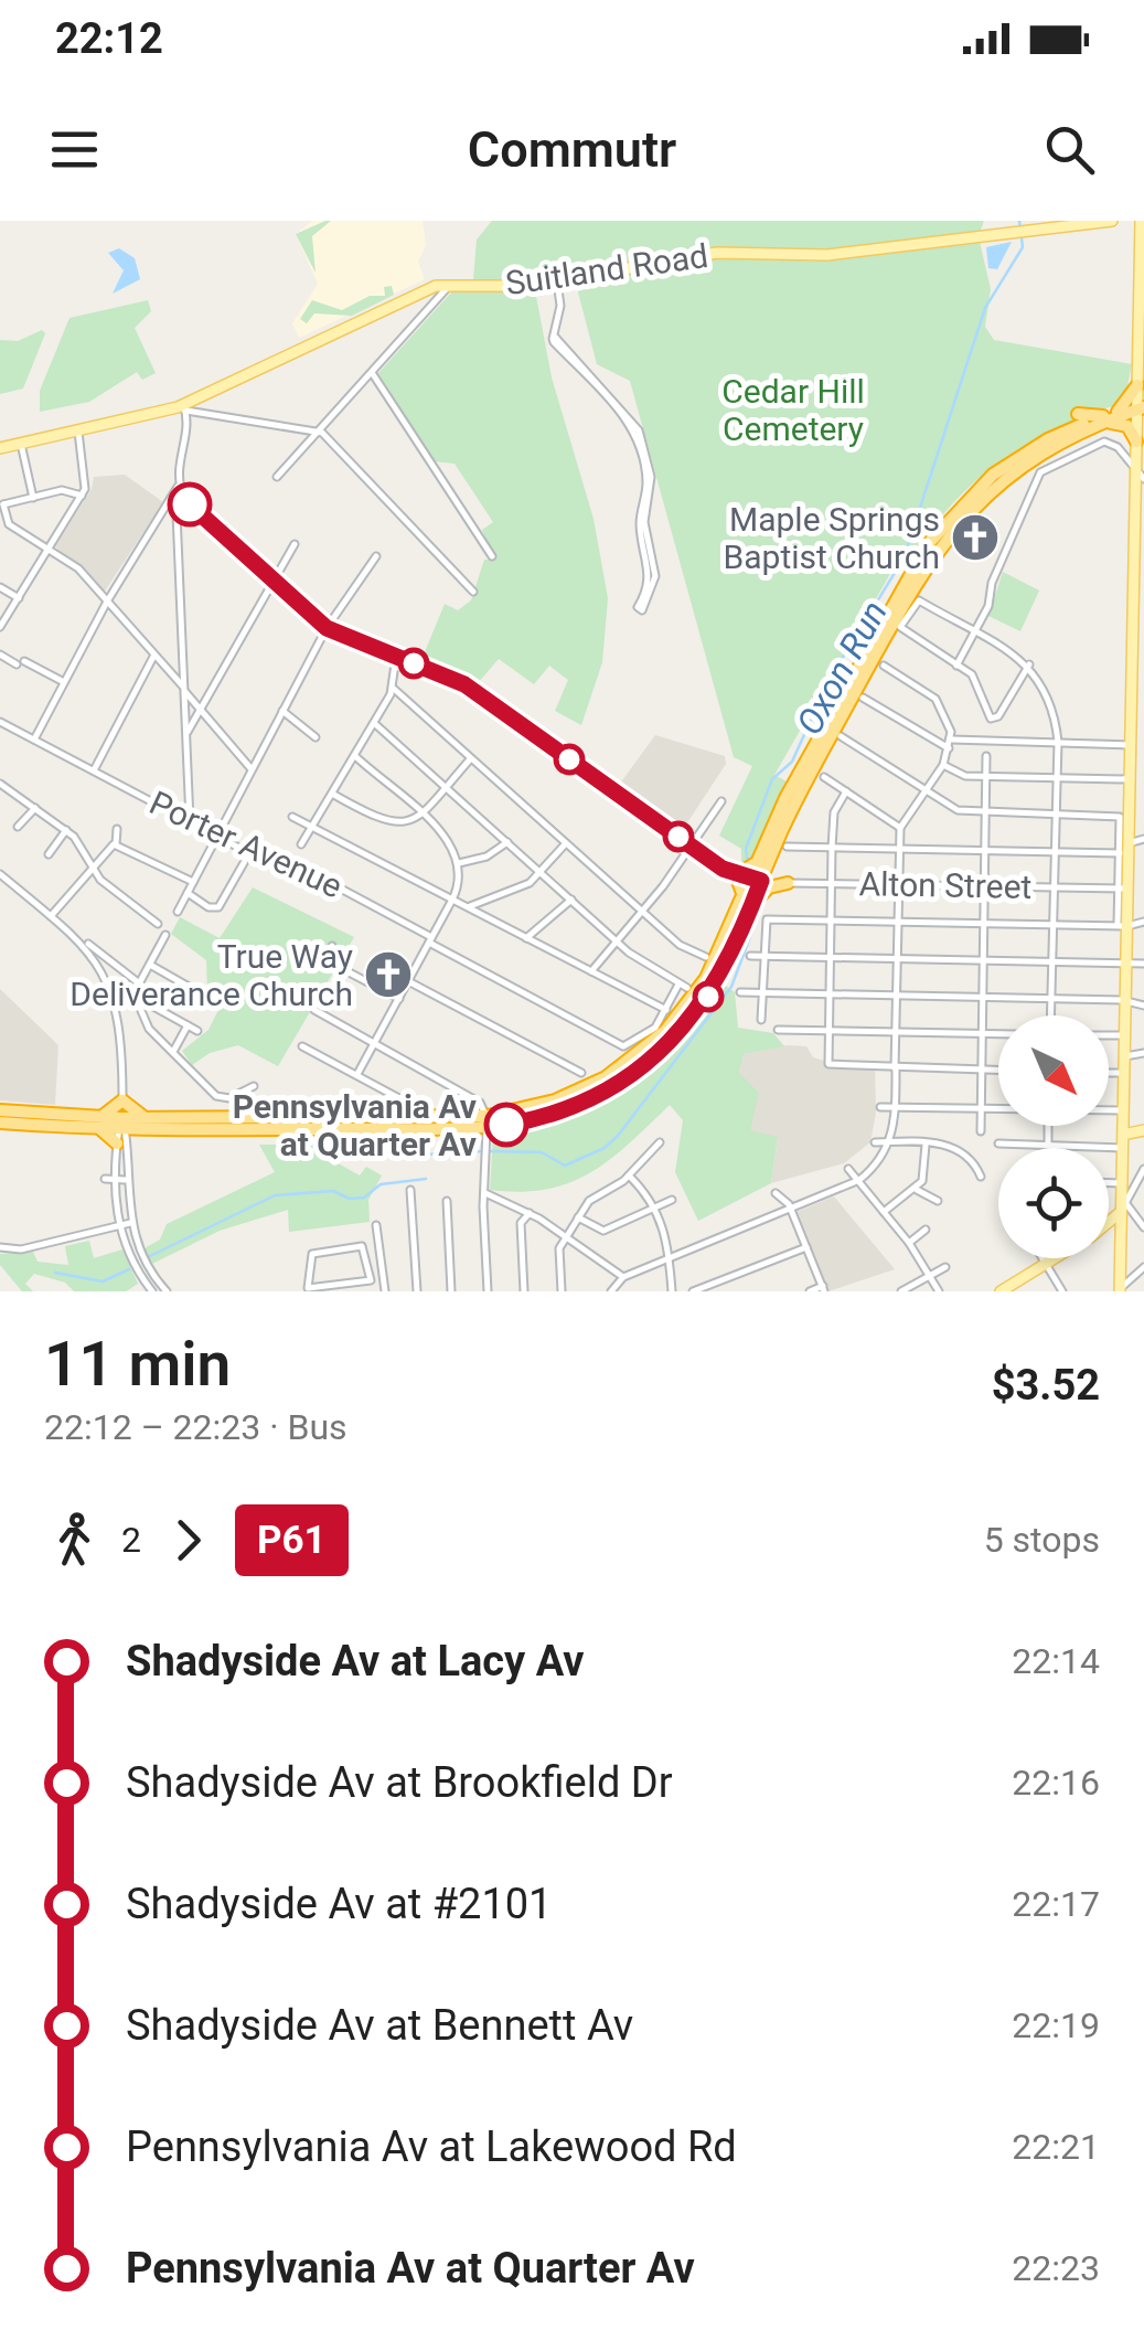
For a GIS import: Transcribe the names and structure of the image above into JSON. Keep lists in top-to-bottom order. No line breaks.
{"streets":{"main road":["Suitland Road"],"street":["Porter Avenue","Alton Street"]},"water":["Oxon Run"],"parks":["Cedar Hill Cemetery"],"places":{"church":["Maple Springs Baptist Church","True Way Deliverance Church"],"other":["Pennsylvania Av at Quarter Av"]},"lines":["bus line P61"],"north":"bottom right","page":{"status":"22:12","header":"Commutr","heading":["11 min","22:12 – 22:23 · Bus","$3.52"],"legs":["2","P61","5 stops"],"list":[{"name":"Shadyside Av at Lacy Av","value":"22:14"},{"name":"Shadyside Av at Brookfield Dr","value":"22:16"},{"name":"Shadyside Av at #2101","value":"22:17"},{"name":"Shadyside Av at Bennett Av","value":"22:19"},{"name":"Pennsylvania Av at Lakewood Rd","value":"22:21"},{"name":"Pennsylvania Av at Quarter Av","value":"22:23"}]}}
